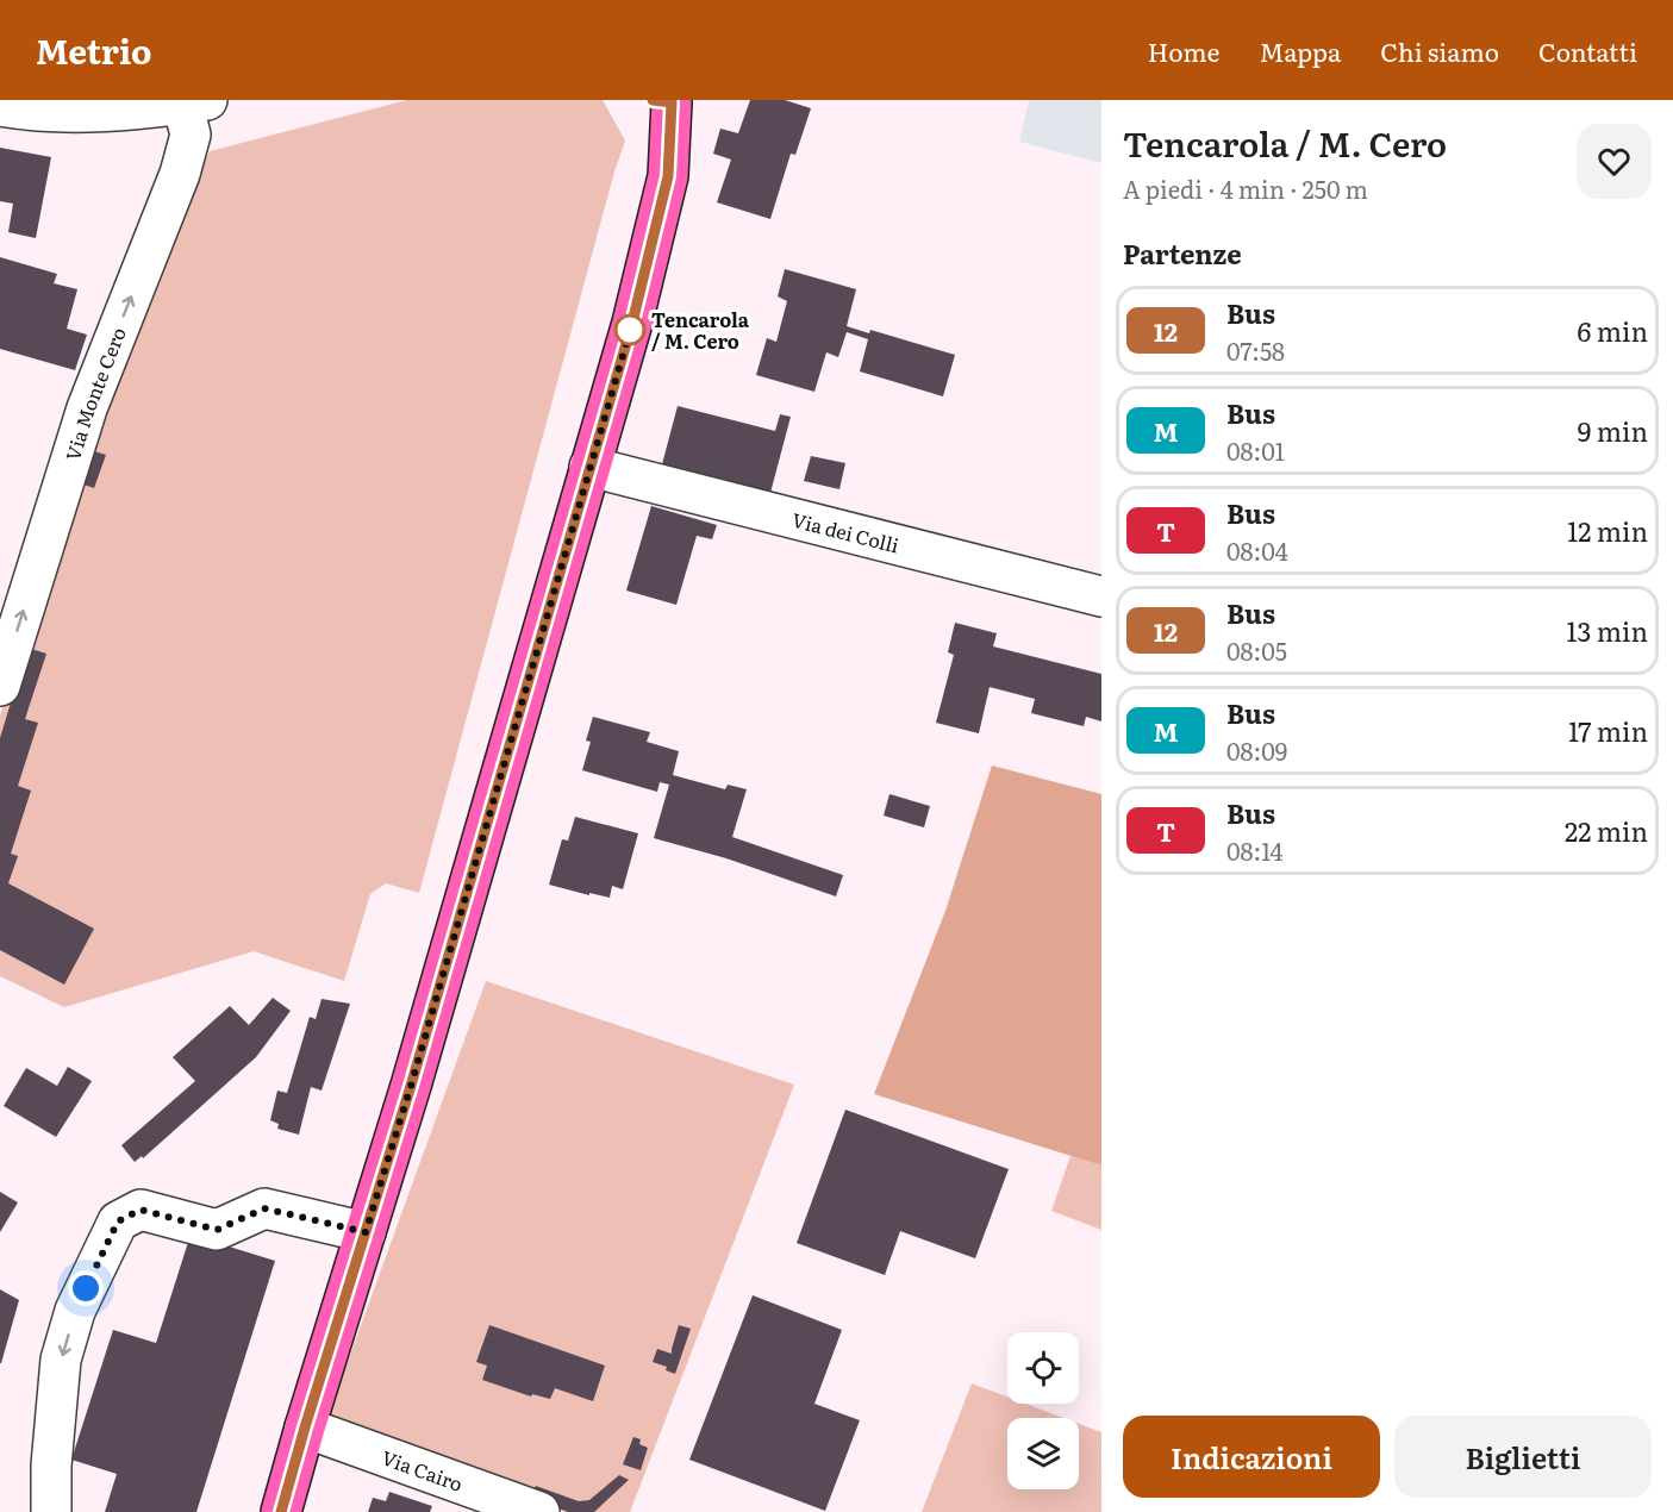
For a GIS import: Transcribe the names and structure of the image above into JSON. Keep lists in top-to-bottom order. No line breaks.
{"streets":{"street":["Via Monte Cero","Via dei Colli","Via Cairo"]},"one_way":["Via Monte Cero"],"places":["Tencarola / M. Cero"],"lines":["bus line 12"],"page":{"header":"Metrio","nav":["Home","Mappa","Chi siamo","Contatti"],"heading":[["Tencarola / M. Cero","A piedi · 4 min · 250 m"],"Partenze"],"list":[{"mark":"12","name":"Bus","note":"07:58","value":"6 min"},{"mark":"M","name":"Bus","note":"08:01","value":"9 min"},{"mark":"T","name":"Bus","note":"08:04","value":"12 min"},{"mark":"12","name":"Bus","note":"08:05","value":"13 min"},{"mark":"M","name":"Bus","note":"08:09","value":"17 min"},{"mark":"T","name":"Bus","note":"08:14","value":"22 min"}],"buttons":["Indicazioni","Biglietti"]}}
